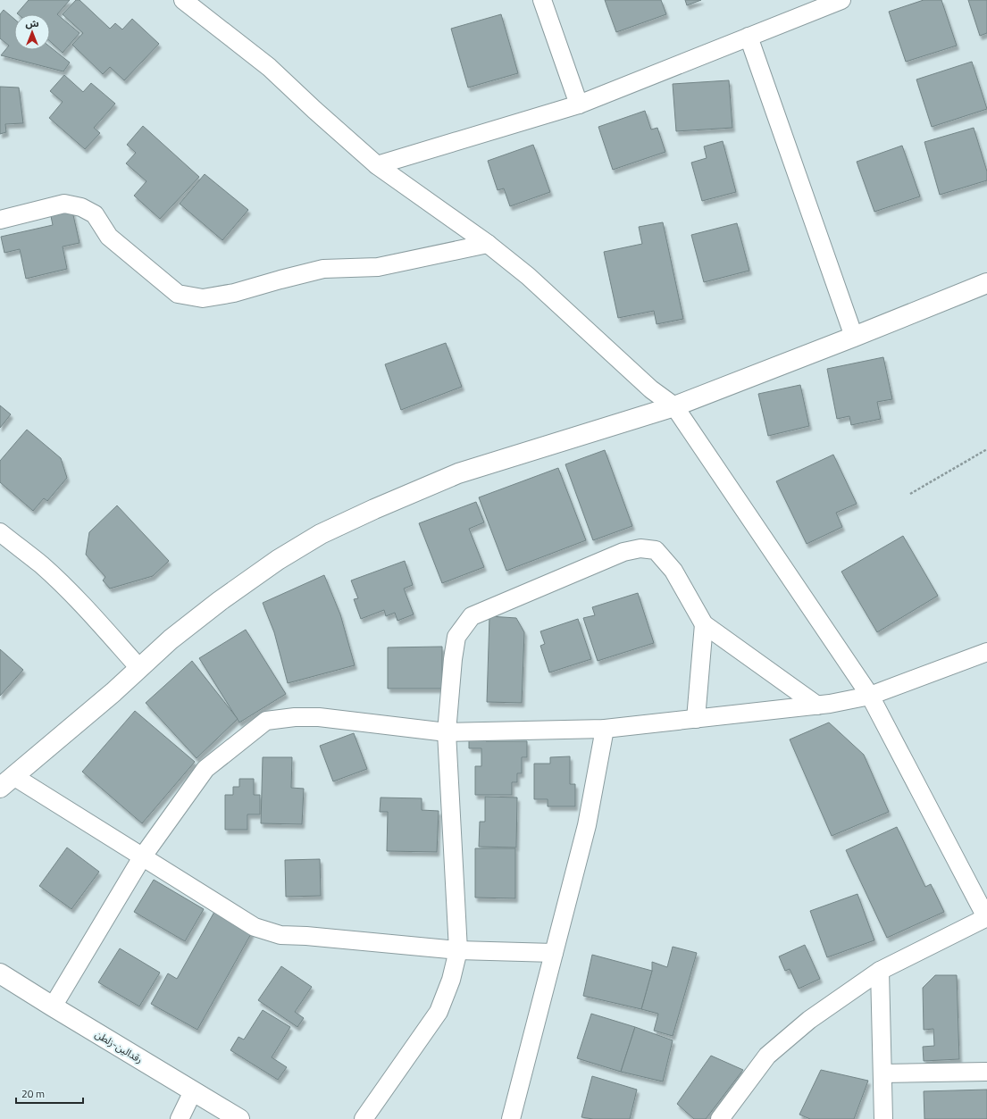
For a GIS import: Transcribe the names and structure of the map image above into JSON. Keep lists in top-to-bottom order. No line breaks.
{"streets":{"main road":["رقدالين-زلطن"]},"scale_bar":"20 m","north":"top"}
